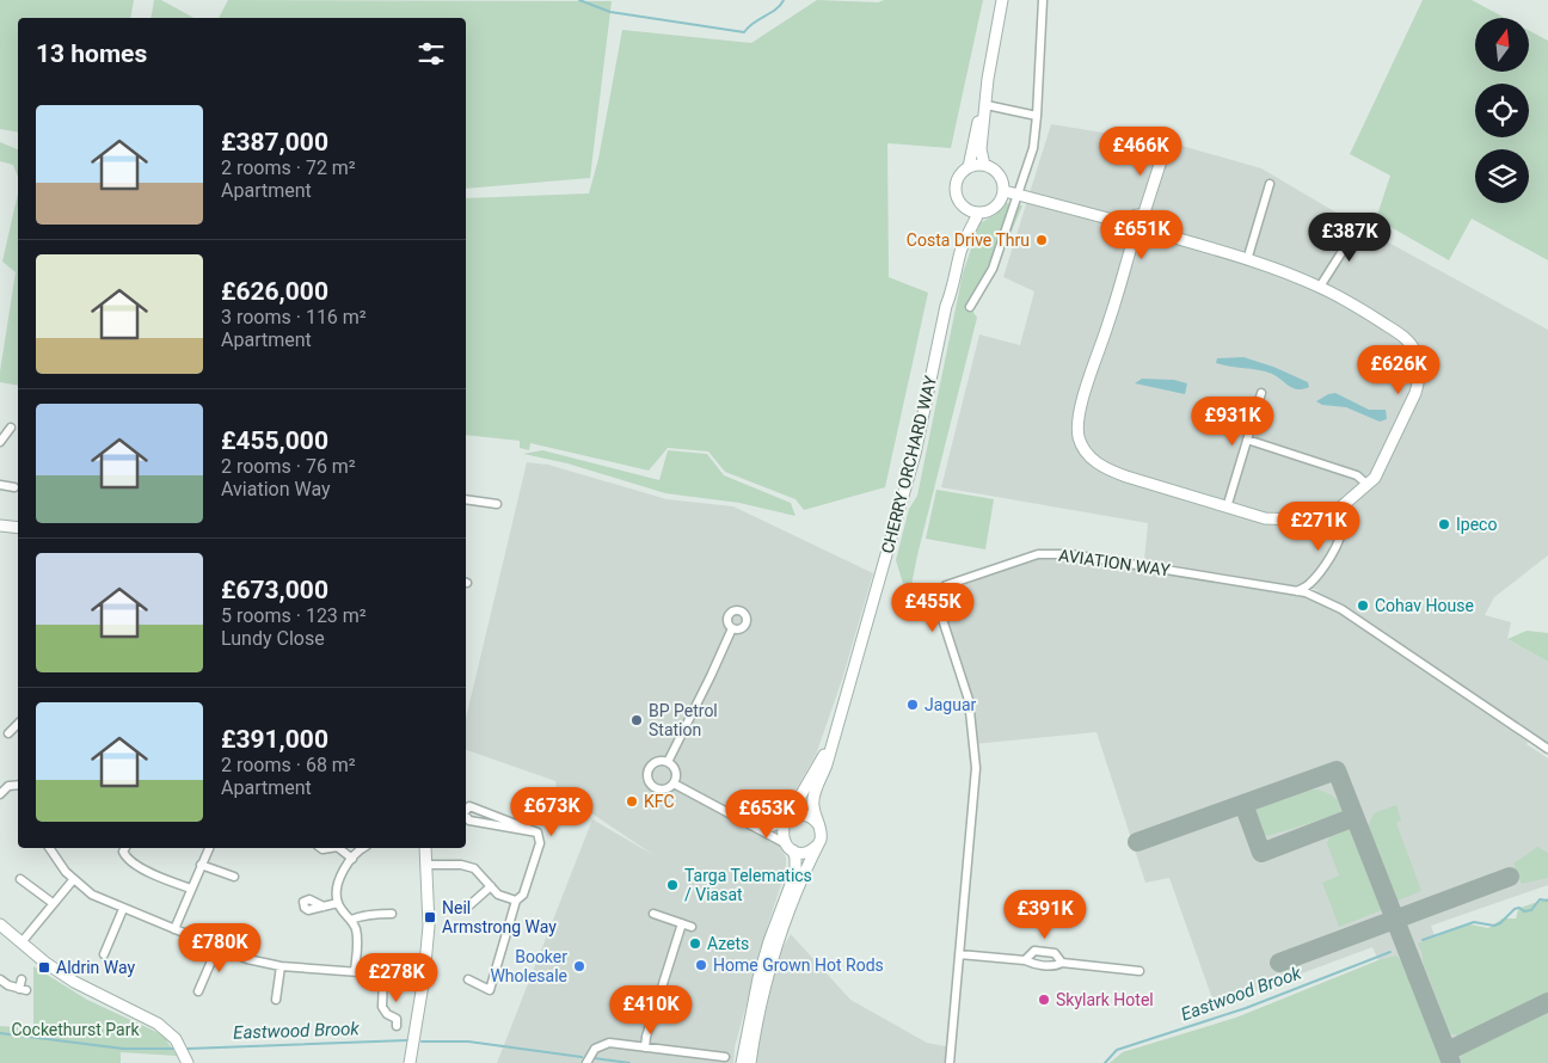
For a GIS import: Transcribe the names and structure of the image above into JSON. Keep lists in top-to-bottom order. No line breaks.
{"streets":{"main road":["CHERRY ORCHARD WAY"],"street":["AVIATION WAY"]},"water":["Eastwood Brook"],"parks":["Cockethurst Park"],"places":{"other":["Costa Drive Thru","Ipeco","Cohav House","Jaguar","BP Petrol Station","KFC","Targa Telematics / Viasat","Azets","Home Grown Hot Rods","Booker Wholesale","Skylark Hotel"],"transit":["Neil Armstrong Way","Aldrin Way"]},"north":"top","page":{"heading":"13 homes","list":[{"name":"£387,000","note":"2 rooms · 72 m² · Apartment"},{"name":"£626,000","note":"3 rooms · 116 m² · Apartment"},{"name":"£455,000","note":"2 rooms · 76 m² · Aviation Way"},{"name":"£673,000","note":"5 rooms · 123 m² · Lundy Close"},{"name":"£391,000","note":"2 rooms · 68 m² · Apartment"}],"price":["£466K","£651K","£387K","£626K","£931K","£271K","£455K","£673K","£653K","£391K","£780K","£278K","£410K"]}}
